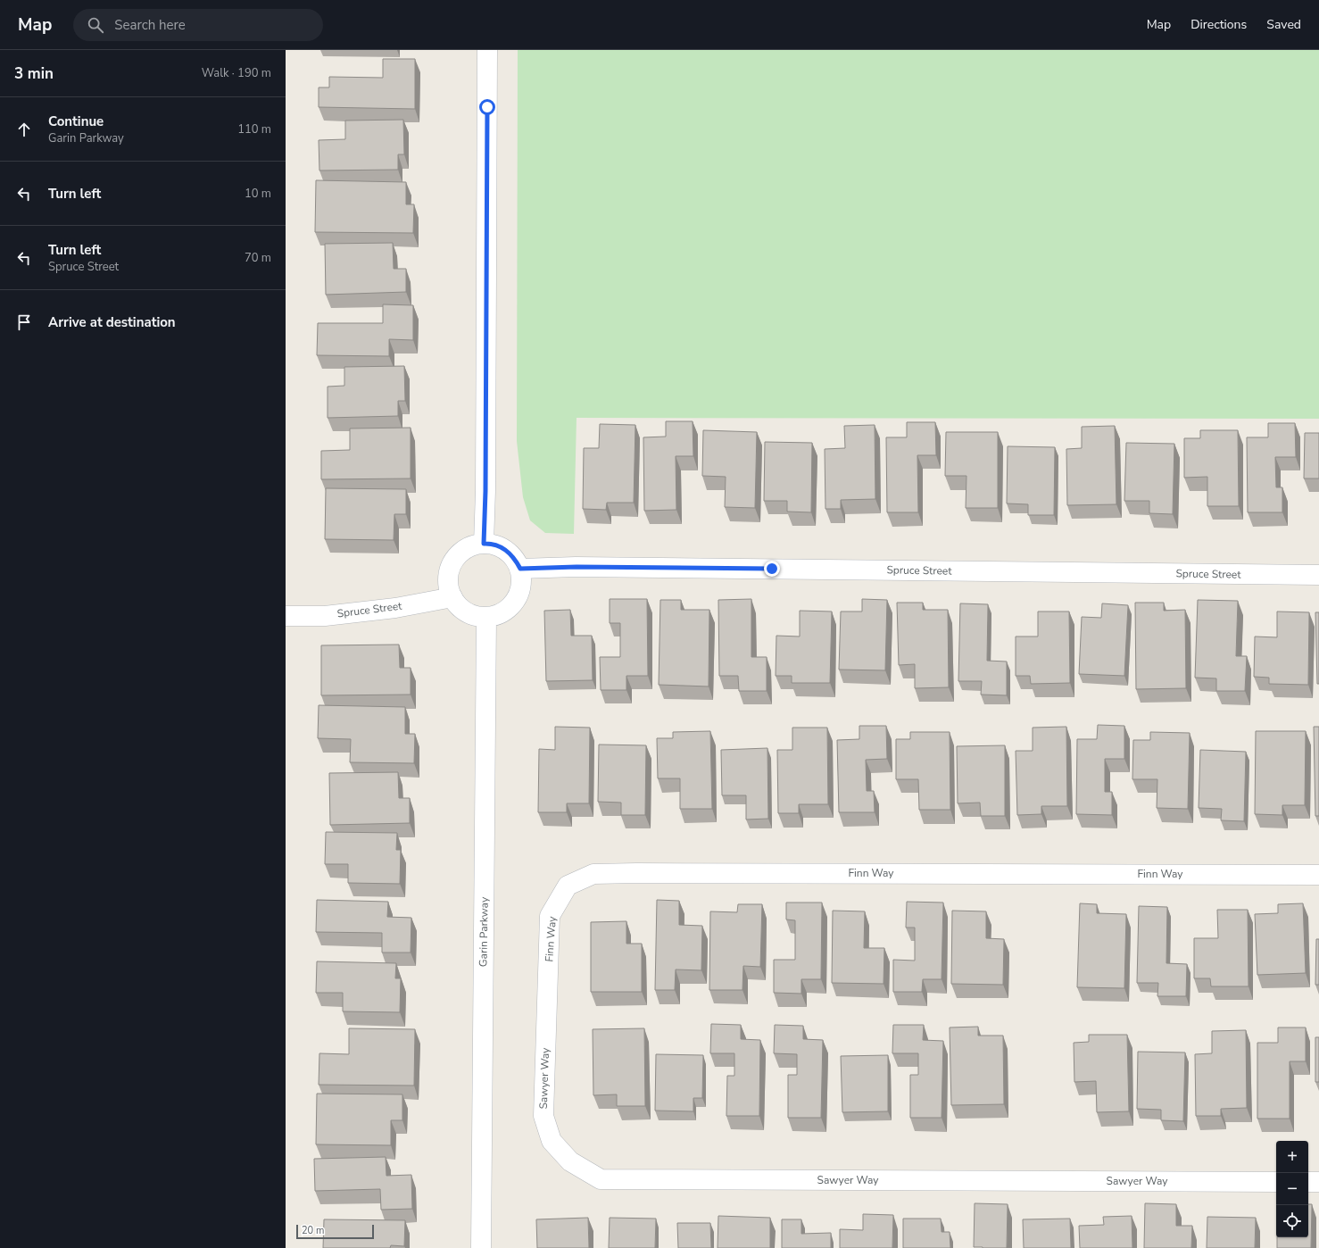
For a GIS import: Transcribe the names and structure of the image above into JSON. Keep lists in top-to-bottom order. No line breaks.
{"streets":{"street":["Spruce Street","Finn Way","Garin Parkway","Sawyer Way"]},"crossings":[["Spruce Street","Garin Parkway"],["Finn Way","Sawyer Way"]],"scale_bar":"20 m","page":{"header":"Map","search":"Search here","nav":["Map","Directions","Saved"],"heading":["3 min","Walk · 190 m"],"list":[["Continue","Garin Parkway","110 m"],["Turn left","10 m"],["Turn left","Spruce Street","70 m"],"Arrive at destination"],"map_buttons":["+","−"],"scale":"20 m"}}
